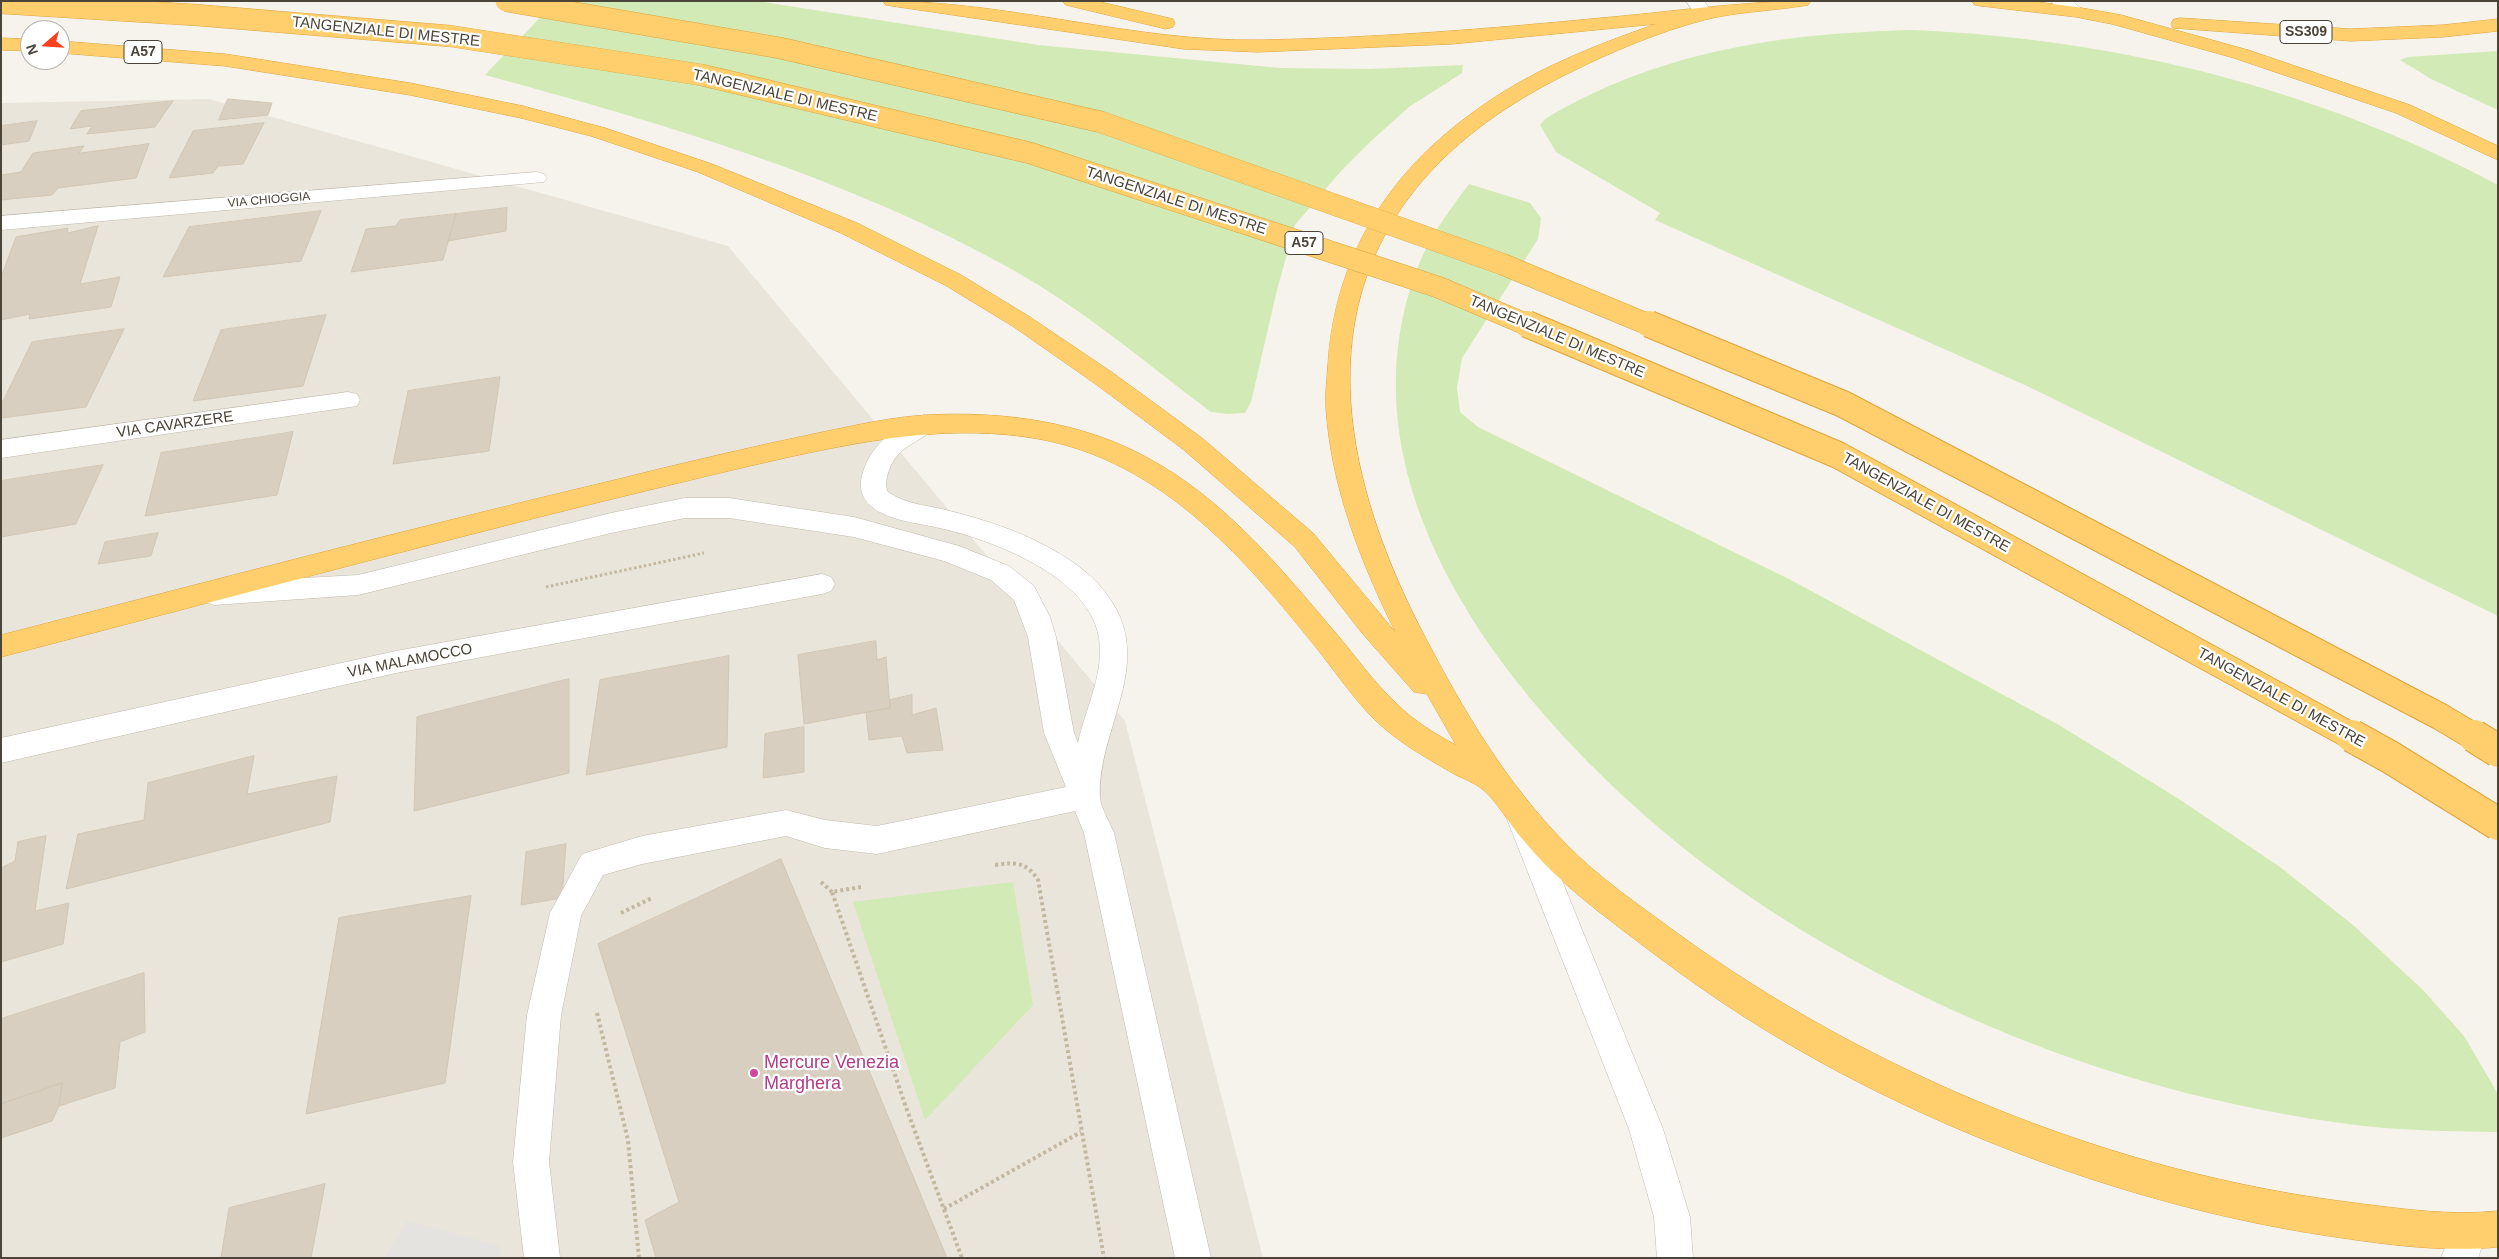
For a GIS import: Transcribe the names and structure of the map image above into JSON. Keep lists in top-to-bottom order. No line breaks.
{"streets":{"highway":["TANGENZIALE DI MESTRE","SS309","A57"],"street":["VIA CHIOGGIA","VIA CAVARZERE","VIA MALAMOCCO"]},"places":["Mercure Venezia Marghera"],"north":"left"}
